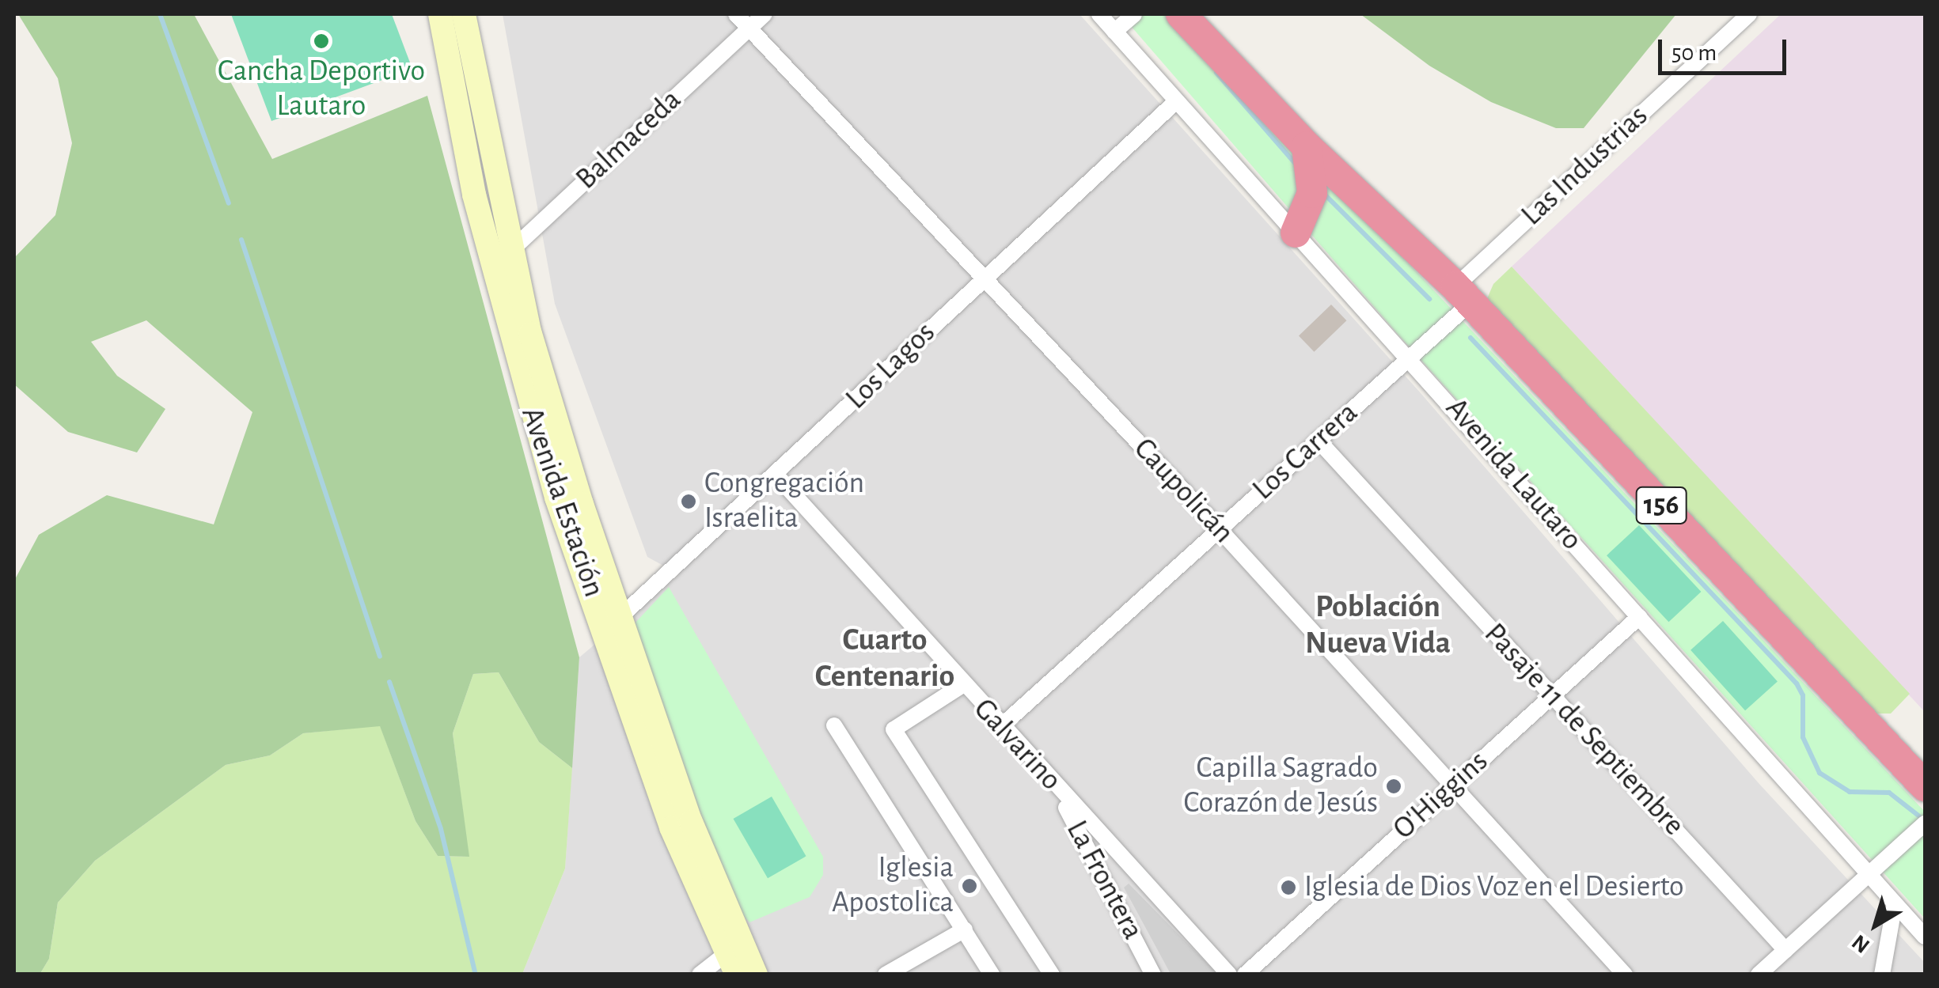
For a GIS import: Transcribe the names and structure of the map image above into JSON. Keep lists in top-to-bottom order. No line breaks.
{"streets":{"highway":["156"],"street":["Balmaceda","Las Industrias","Los Lagos","Los Carrera","Avenida Lautaro","Caupolicán","Avenida Estación","Pasaje 11 de Septiembre","Galvarino","O'Higgins","La Frontera"]},"crossings":[["Balmaceda","Caupolicán"],["Balmaceda","Avenida Estación"],["Las Industrias","Los Carrera"],["Las Industrias","156"],["Los Lagos","Avenida Lautaro"],["Los Lagos","Caupolicán"],["Los Lagos","Avenida Estación"],["Los Lagos","Galvarino"],["Los Carrera","Avenida Lautaro"],["Los Carrera","Caupolicán"],["Los Carrera","156"],["Los Carrera","Pasaje 11 de Septiembre"],["Los Carrera","Galvarino"],["Avenida Lautaro","O'Higgins"],["Caupolicán","O'Higgins"],["Pasaje 11 de Septiembre","O'Higgins"],["Galvarino","La Frontera"]],"districts":["Población Nueva Vida","Cuarto Centenario"],"places":["Cancha Deportivo Lautaro","Congregación Israelita","Capilla Sagrado Corazón de Jesús","Iglesia Apostolica","Iglesia de Dios Voz en el Desierto"],"scale_bar":"50 m","north":"bottom left"}
